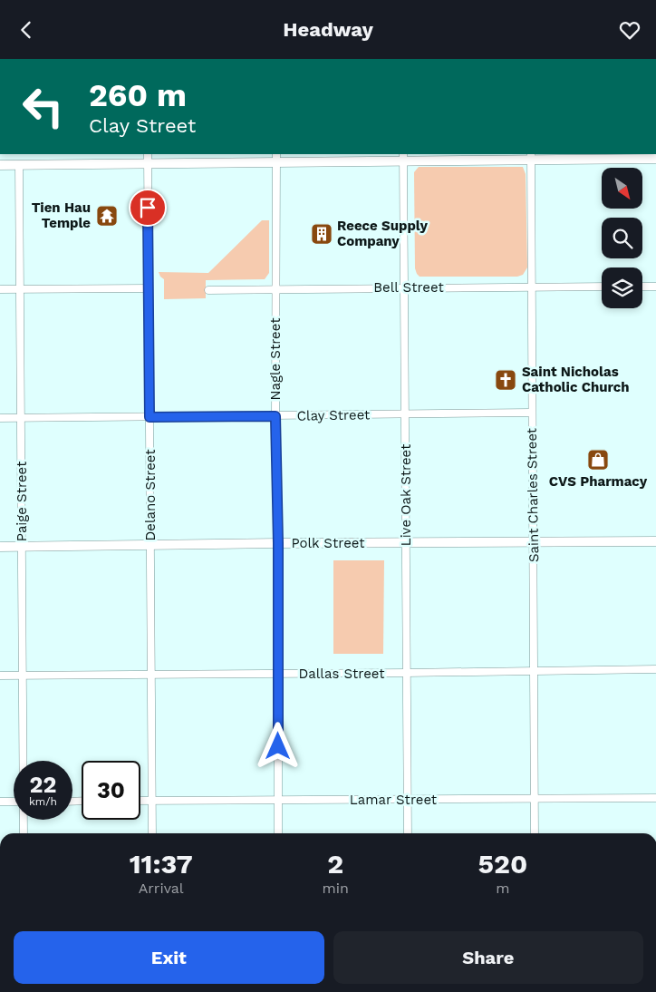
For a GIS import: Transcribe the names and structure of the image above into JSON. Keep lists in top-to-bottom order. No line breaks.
{"streets":{"main road":["Polk Street"],"street":["Bell Street","Nagle Street","Clay Street","Delano Street","Live Oak Street","Saint Charles Street","Paige Street","Dallas Street","Lamar Street"]},"crossings":[["Bell Street","Nagle Street"],["Bell Street","Live Oak Street"],["Bell Street","Saint Charles Street"],["Nagle Street","Clay Street"],["Nagle Street","Polk Street"],["Nagle Street","Dallas Street"],["Nagle Street","Lamar Street"],["Clay Street","Delano Street"],["Clay Street","Live Oak Street"],["Clay Street","Saint Charles Street"],["Clay Street","Paige Street"],["Delano Street","Polk Street"],["Delano Street","Dallas Street"],["Delano Street","Lamar Street"],["Live Oak Street","Polk Street"],["Live Oak Street","Dallas Street"],["Live Oak Street","Lamar Street"],["Saint Charles Street","Polk Street"],["Saint Charles Street","Dallas Street"],["Saint Charles Street","Lamar Street"],["Paige Street","Polk Street"],["Paige Street","Dallas Street"]],"places":{"temple":["Tien Hau Temple"],"building":["Reece Supply Company"],"church":["Saint Nicholas Catholic Church"],"shop":["CVS Pharmacy"]},"north":"bottom right","page":{"header":"Headway","turn":["260 m","Clay Street"],"speed":"22 km/h","limit":"30","eta":["11:37","Arrival","2","min","520","m"],"buttons":["Exit","Share"]}}
